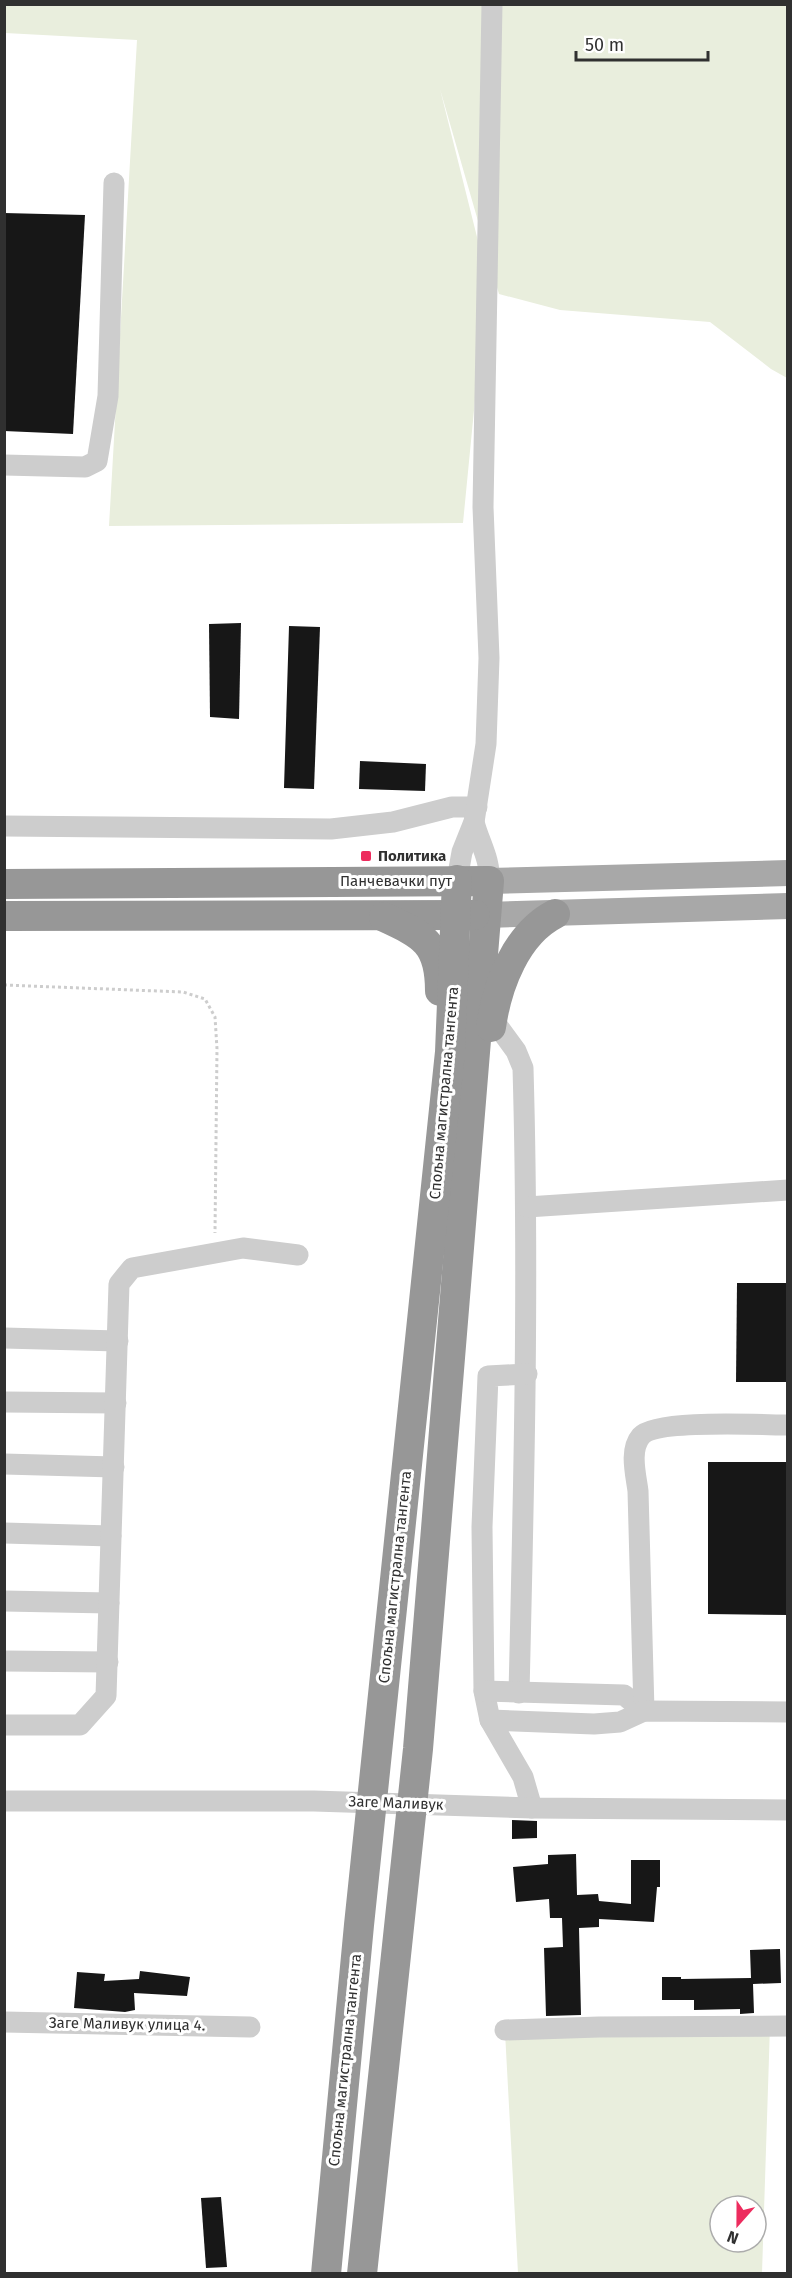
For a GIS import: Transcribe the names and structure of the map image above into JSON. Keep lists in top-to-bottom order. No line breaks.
{"streets":{"highway":["Панчевачки пут","Спољна магистрална тангента"],"street":["Заге Маливук","Заге Маливук улица 4."]},"crossings":[["Панчевачки пут","Спољна магистрална тангента"],["Спољна магистрална тангента","Заге Маливук"]],"places":{"transit":["Политика"]},"scale_bar":"50 m","north":"bottom"}
